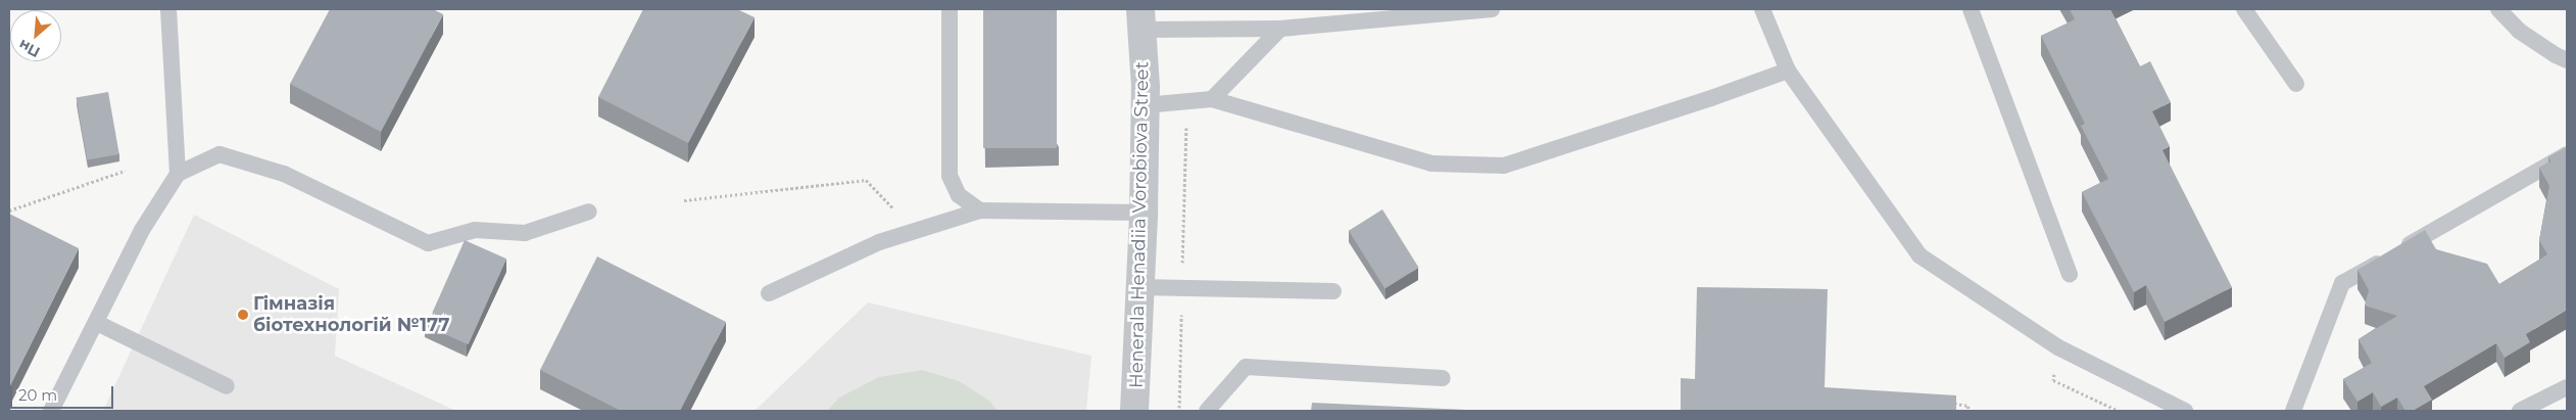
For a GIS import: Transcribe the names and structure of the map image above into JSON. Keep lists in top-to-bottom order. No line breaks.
{"streets":{"street":["Henerala Henadiia Vorobiova Street"]},"places":["Гімназія біотехнологій №177"],"scale_bar":"20 m","north":"bottom left"}
